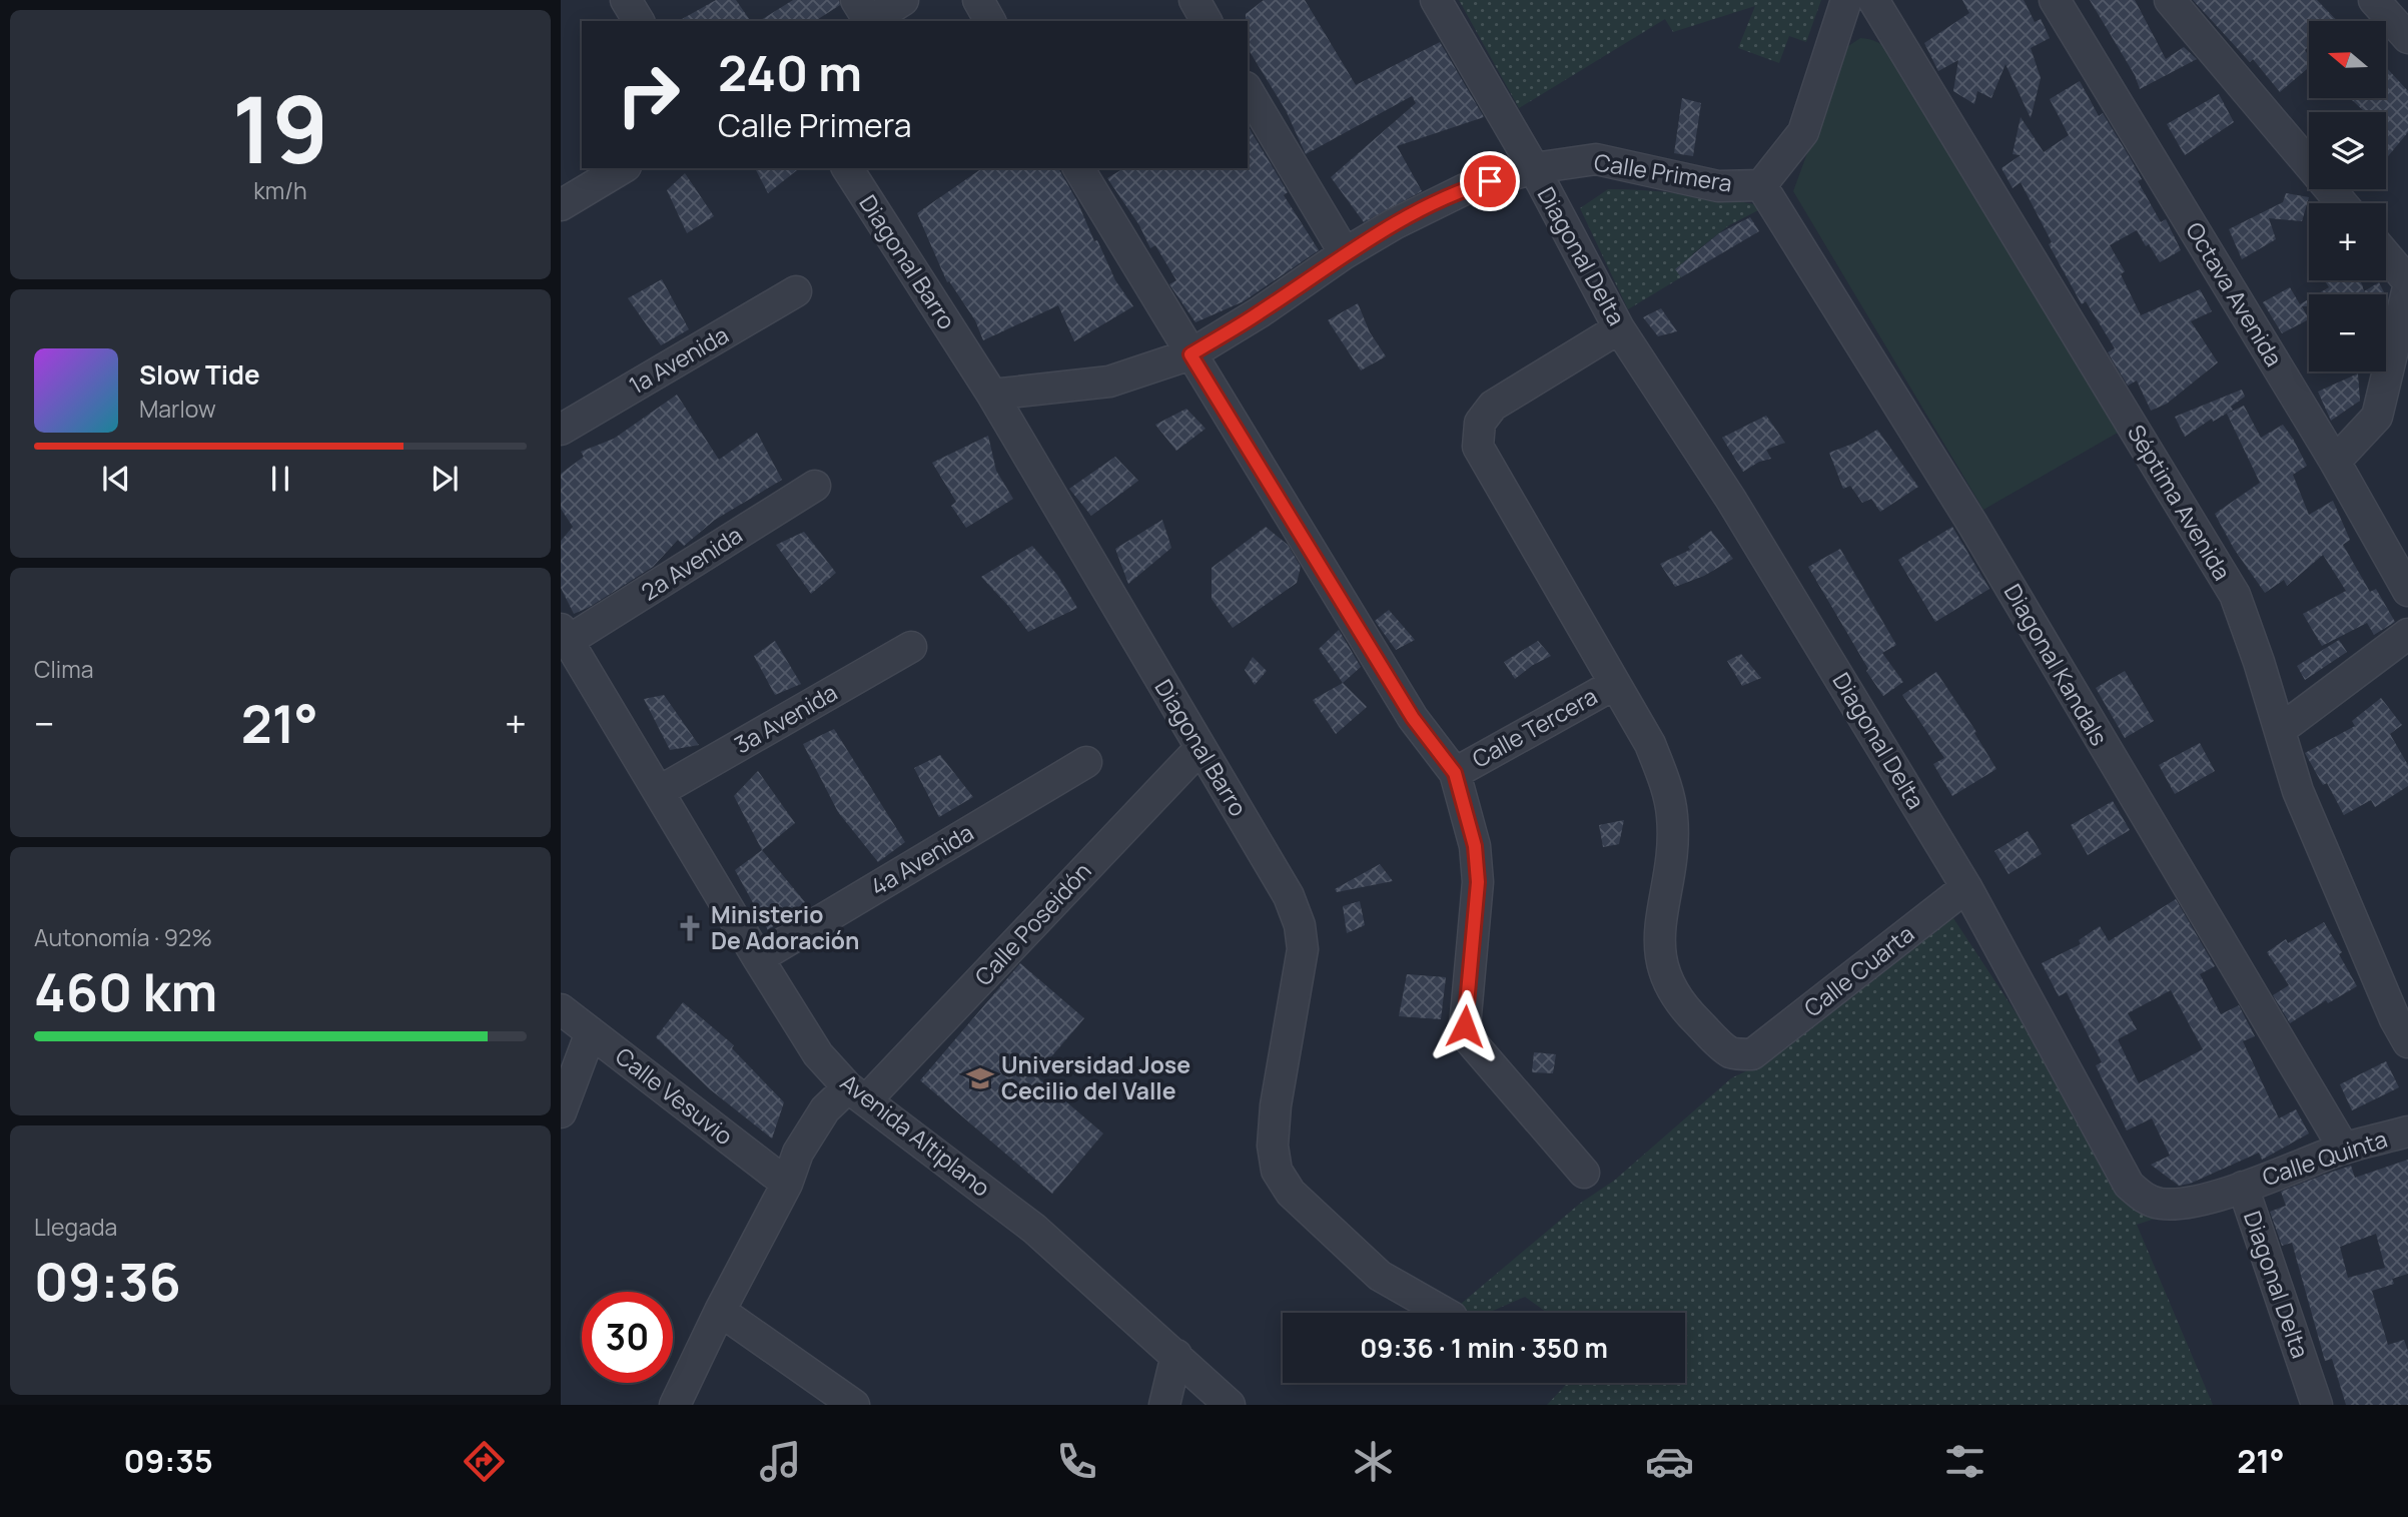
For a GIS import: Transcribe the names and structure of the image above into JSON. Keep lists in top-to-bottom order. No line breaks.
{"streets":{"street":["Calle Primera","Diagonal Delta","Diagonal Barro","Octava Avenida","1a Avenida","Séptima Avenida","2a Avenida","Diagonal Kandals","3a Avenida","Calle Tercera","4a Avenida","Calle Poseidón","Calle Cuarta","Calle Vesuvio","Avenida Altiplano","Calle Quinta"]},"crossings":[["Calle Primera","Diagonal Delta"],["Calle Primera","Diagonal Barro"],["Calle Primera","Diagonal Kandals"],["Diagonal Delta","Calle Cuarta"],["Diagonal Delta","Calle Quinta"],["Diagonal Barro","Calle Poseidón"],["2a Avenida","Avenida Altiplano"],["Diagonal Kandals","Calle Quinta"],["3a Avenida","Avenida Altiplano"],["Calle Tercera","Calle Cuarta"],["4a Avenida","Avenida Altiplano"],["Calle Poseidón","Calle Vesuvio"],["Calle Poseidón","Avenida Altiplano"]],"places":{"church":["Ministerio De Adoración"],"school or university":["Universidad Jose Cecilio del Valle"]},"north":"left","page":{"tile":[["19","km/h"],"Clima",["Autonomía · 92%","460 km"],["Llegada","09:36"]],"map_buttons":["+","−"],"turn":["240 m","Calle Primera"],"song":["Slow Tide","Marlow"],"heat":["−","21°","+"],"limit":"30","trip":"09:36 · 1 min · 350 m","tabs":["09:35","21°"]}}
